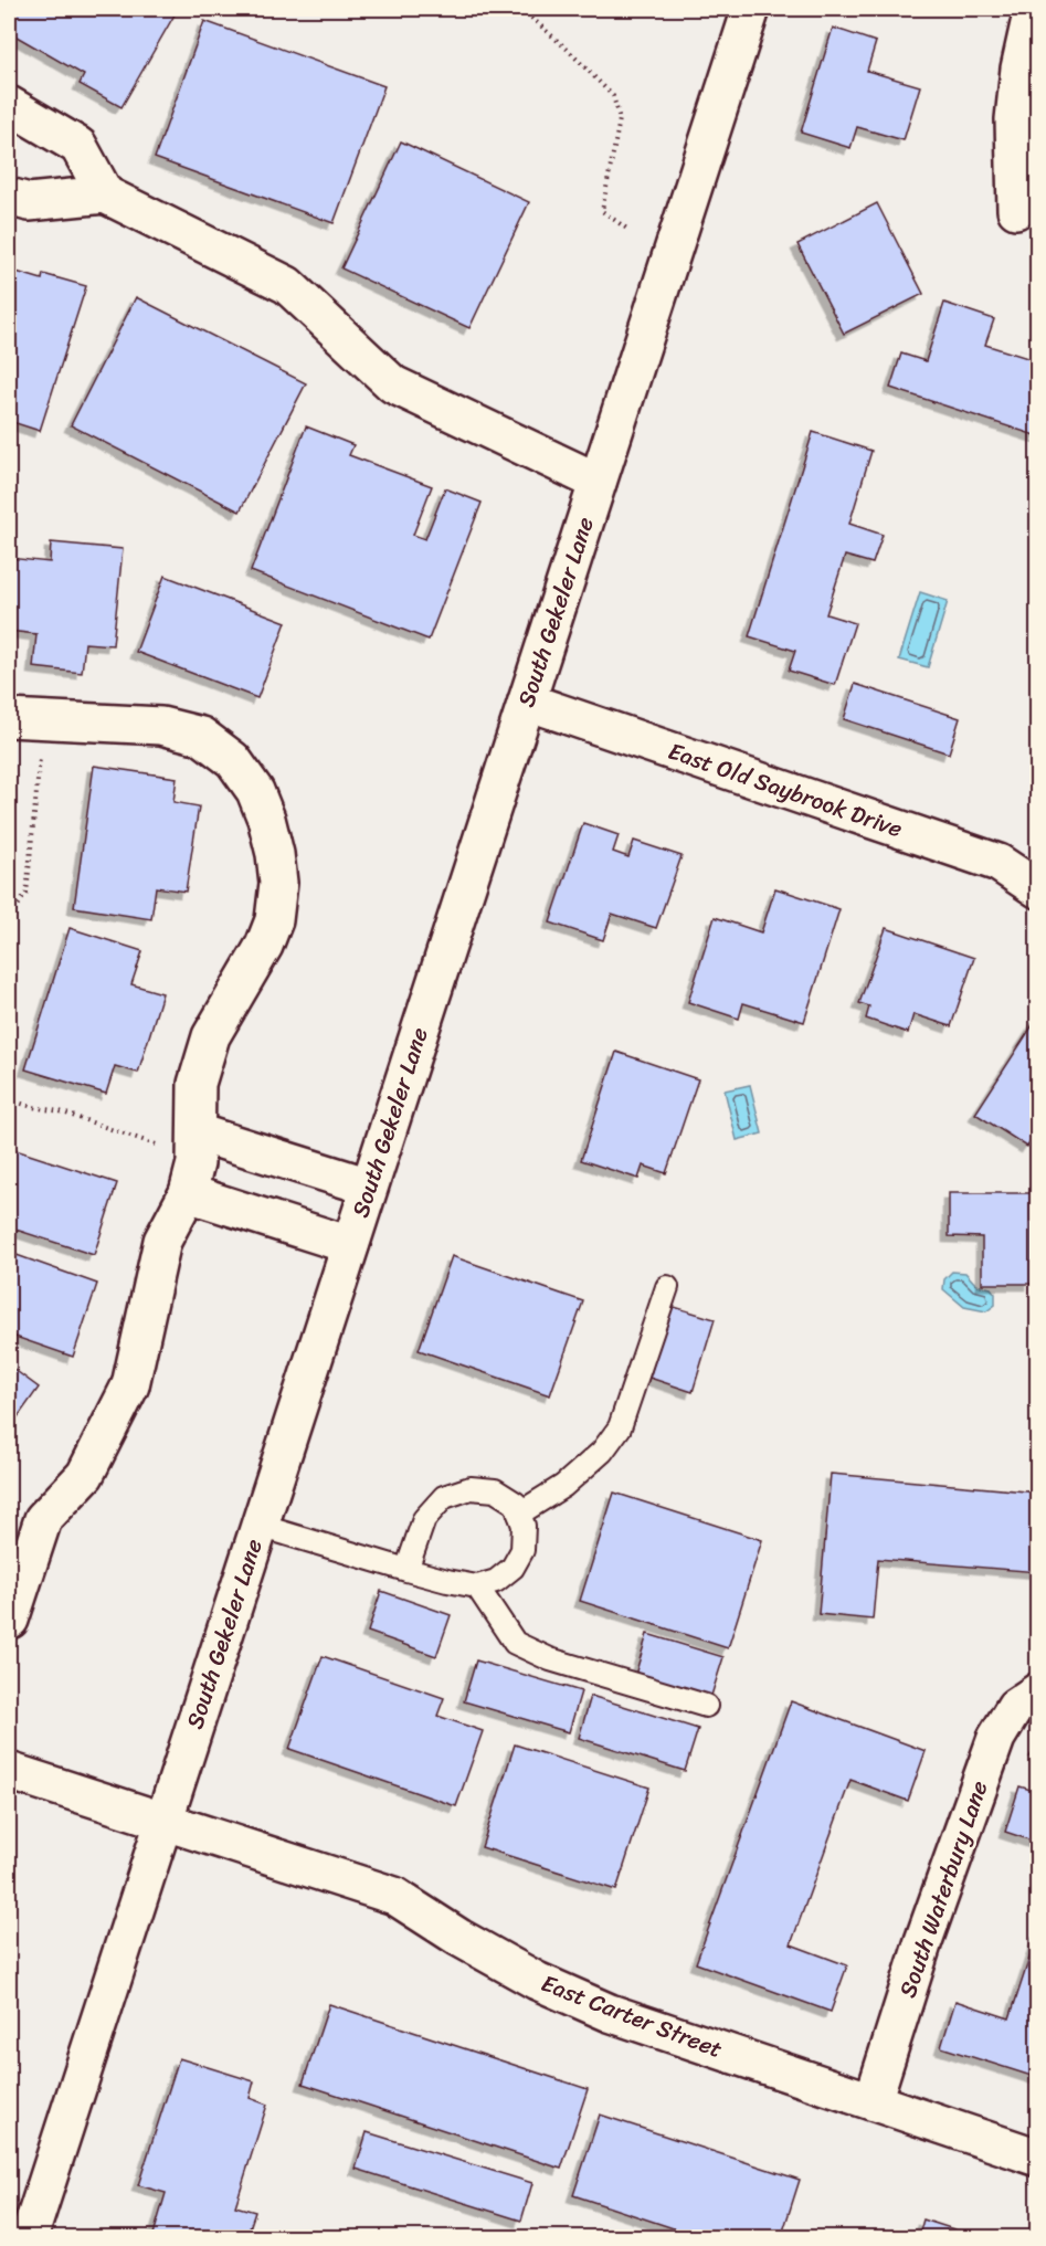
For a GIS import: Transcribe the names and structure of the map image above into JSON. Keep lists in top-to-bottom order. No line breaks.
{"streets":{"street":["South Gekeler Lane","East Old Saybrook Drive","South Waterbury Lane","East Carter Street"]},"crossings":[["South Gekeler Lane","East Old Saybrook Drive"],["South Gekeler Lane","East Carter Street"],["South Waterbury Lane","East Carter Street"]]}
